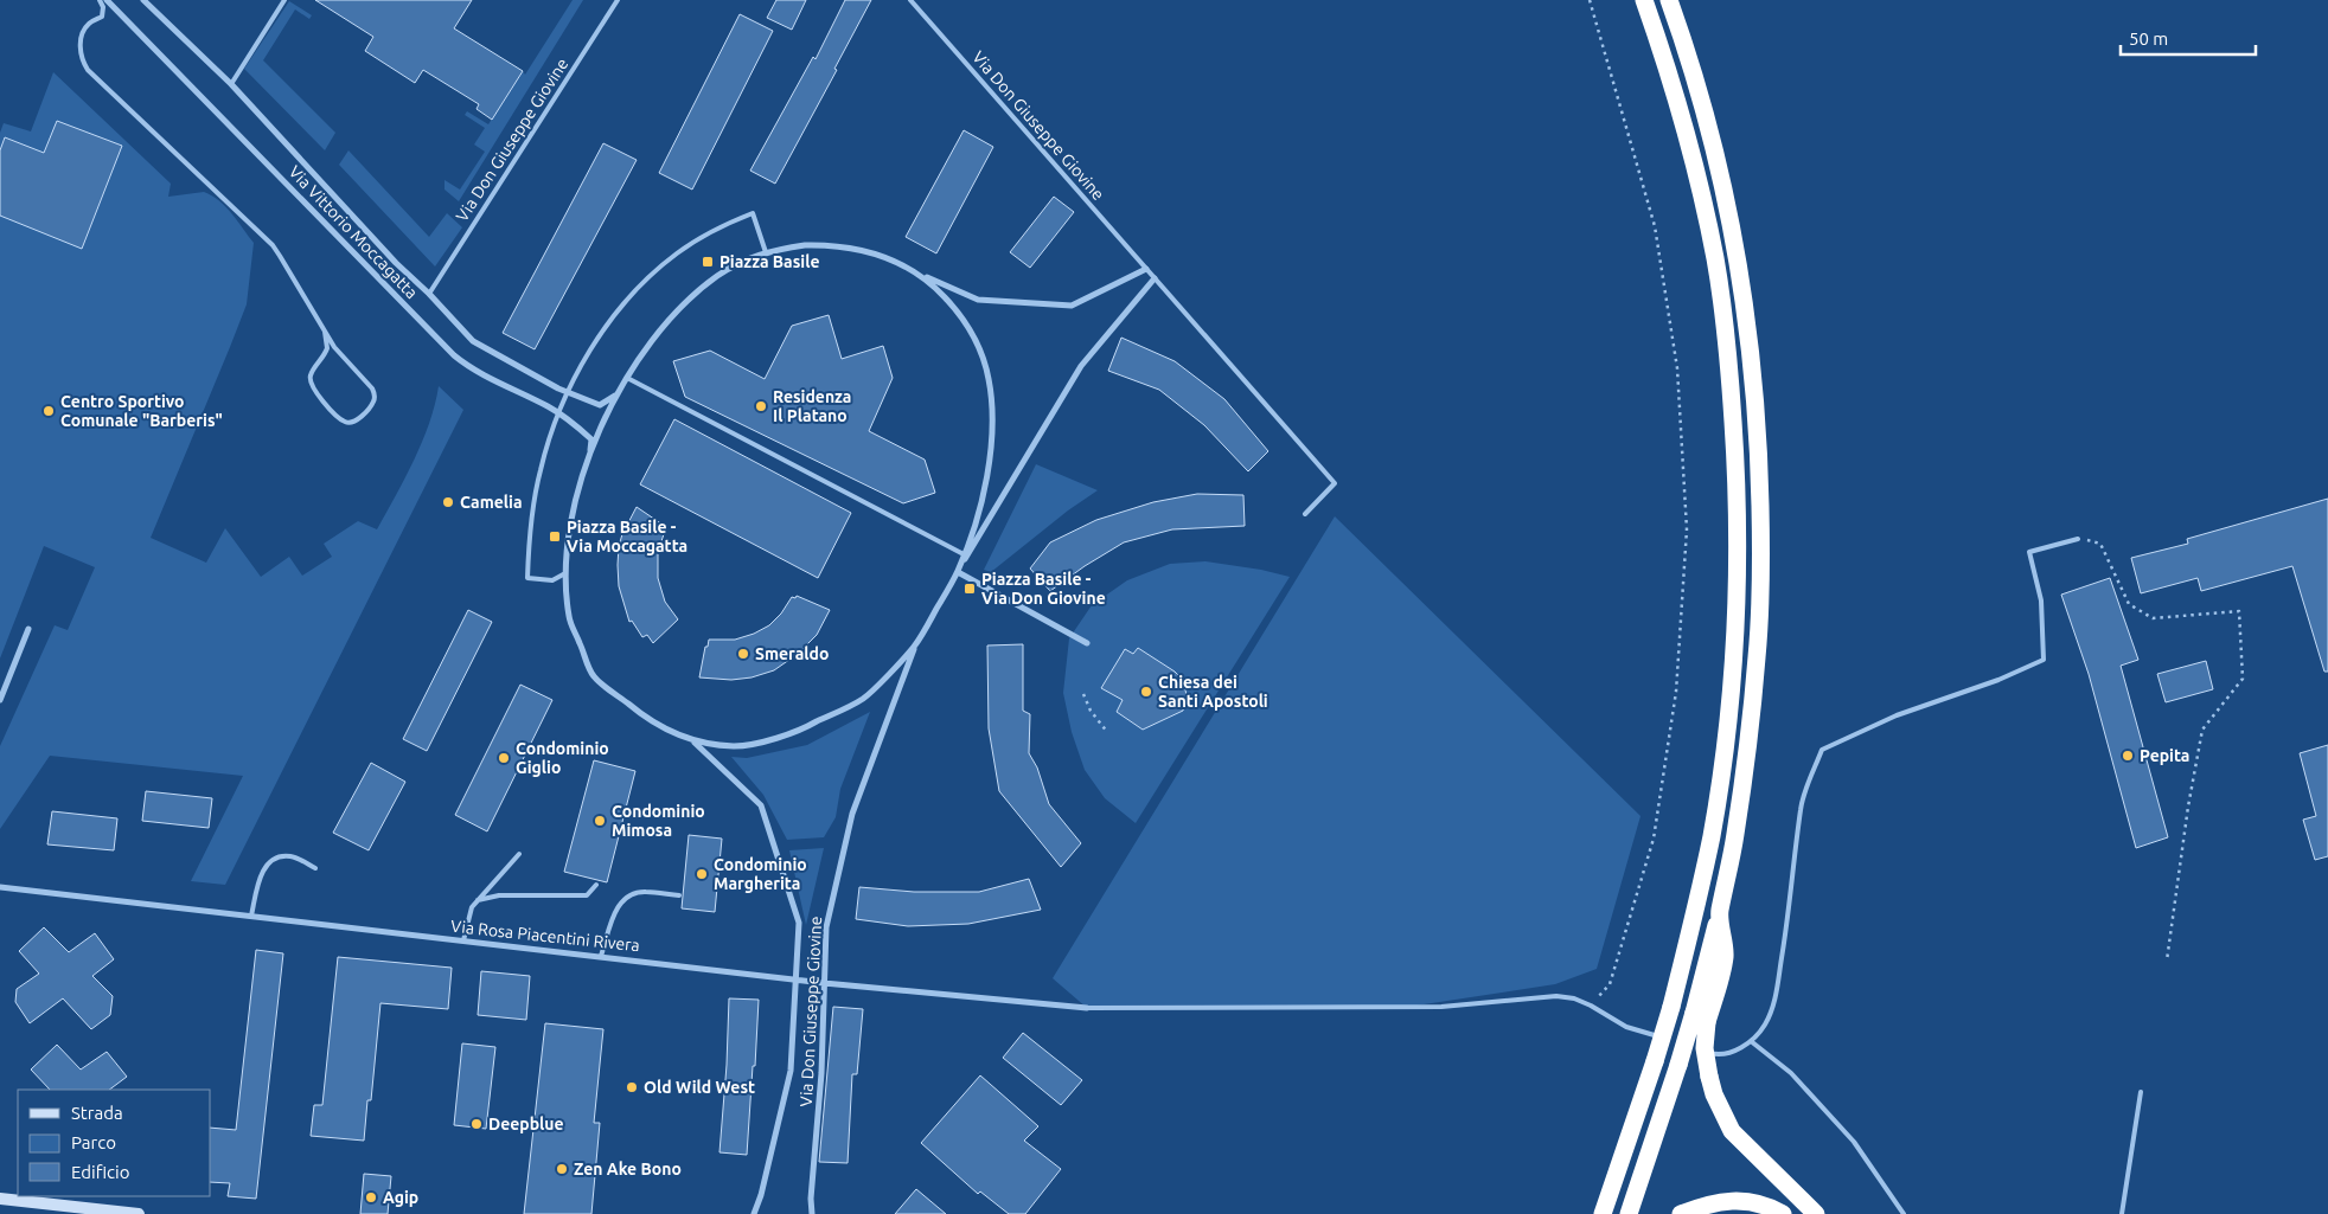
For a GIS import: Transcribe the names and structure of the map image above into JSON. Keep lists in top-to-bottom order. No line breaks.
{"streets":{"street":["Via Don Giuseppe Giovine","Via Vittorio Moccagatta","Via Rosa Piacentini Rivera"]},"crossings":[["Via Don Giuseppe Giovine","Via Vittorio Moccagatta"],["Via Don Giuseppe Giovine","Via Rosa Piacentini Rivera"]],"places":{"transit":["Piazza Basile","Piazza Basile - Via Moccagatta","Piazza Basile - Via Don Giovine"],"other":["Residenza Il Platano","Centro Sportivo Comunale \"Barberis\"","Camelia","Smeraldo","Chiesa dei Santi Apostoli","Pepita","Condominio Giglio","Condominio Mimosa","Condominio Margherita","Old Wild West","Deepblue","Zen Ake Bono","Agip"]},"legend":["Strada","Parco","Edificio"],"scale_bar":"50 m"}
